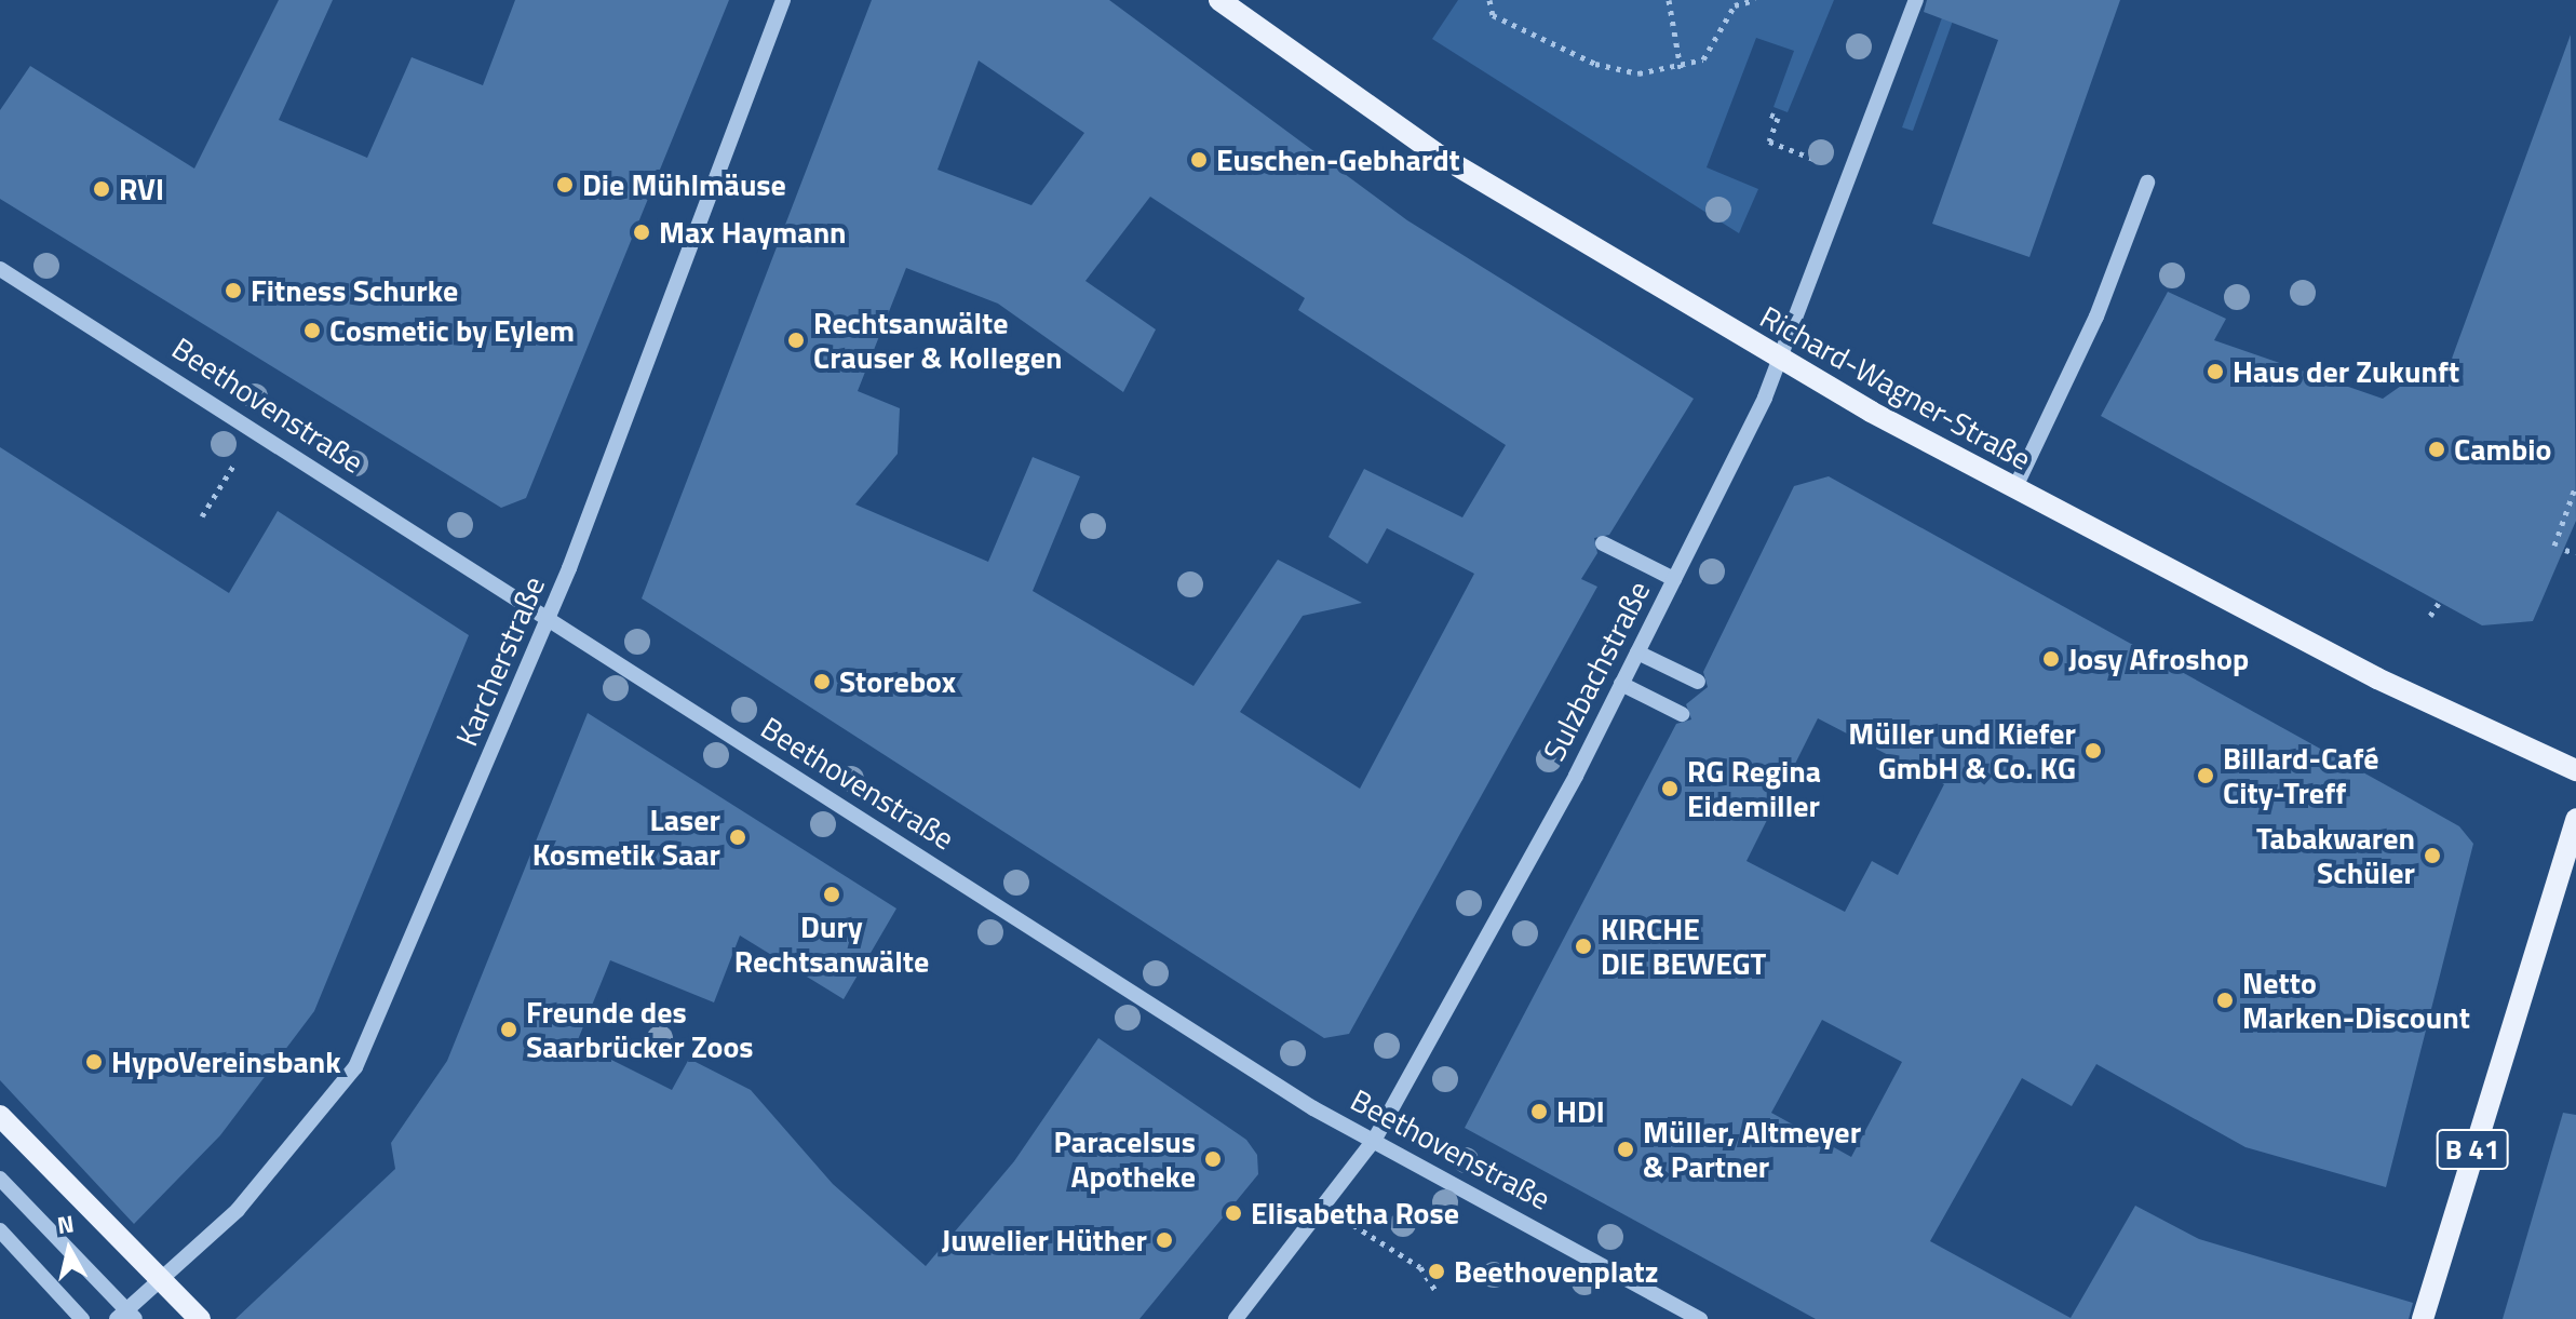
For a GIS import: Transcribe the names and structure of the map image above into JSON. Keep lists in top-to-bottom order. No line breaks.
{"streets":{"main road":["Richard-Wagner-Straße","B 41"],"street":["Beethovenstraße","Karcherstraße","Sulzbachstraße"]},"crossings":[["Richard-Wagner-Straße","Sulzbachstraße"],["Beethovenstraße","Karcherstraße"],["Beethovenstraße","Sulzbachstraße"]],"places":["Euschen-Gebhardt","Die Mühlmäuse","RVI","Max Haymann","Fitness Schurke","Cosmetic by Eylem","Rechtsanwälte Crauser & Kollegen","Haus der Zukunft","Cambio","Josy Afroshop","Storebox","Müller und Kiefer GmbH & Co. KG","Billard-Café City-Treff","RG Regina Eidemiller","Laser Kosmetik Saar","Tabakwaren Schüler","Dury Rechtsanwälte","KIRCHE DIE BEWEGT","Netto Marken-Discount","Freunde des Saarbrücker Zoos","HypoVereinsbank","HDI","Müller, Altmeyer & Partner","Paracelsus Apotheke","Elisabetha Rose","Juwelier Hüther","Beethovenplatz"],"north":"top"}
